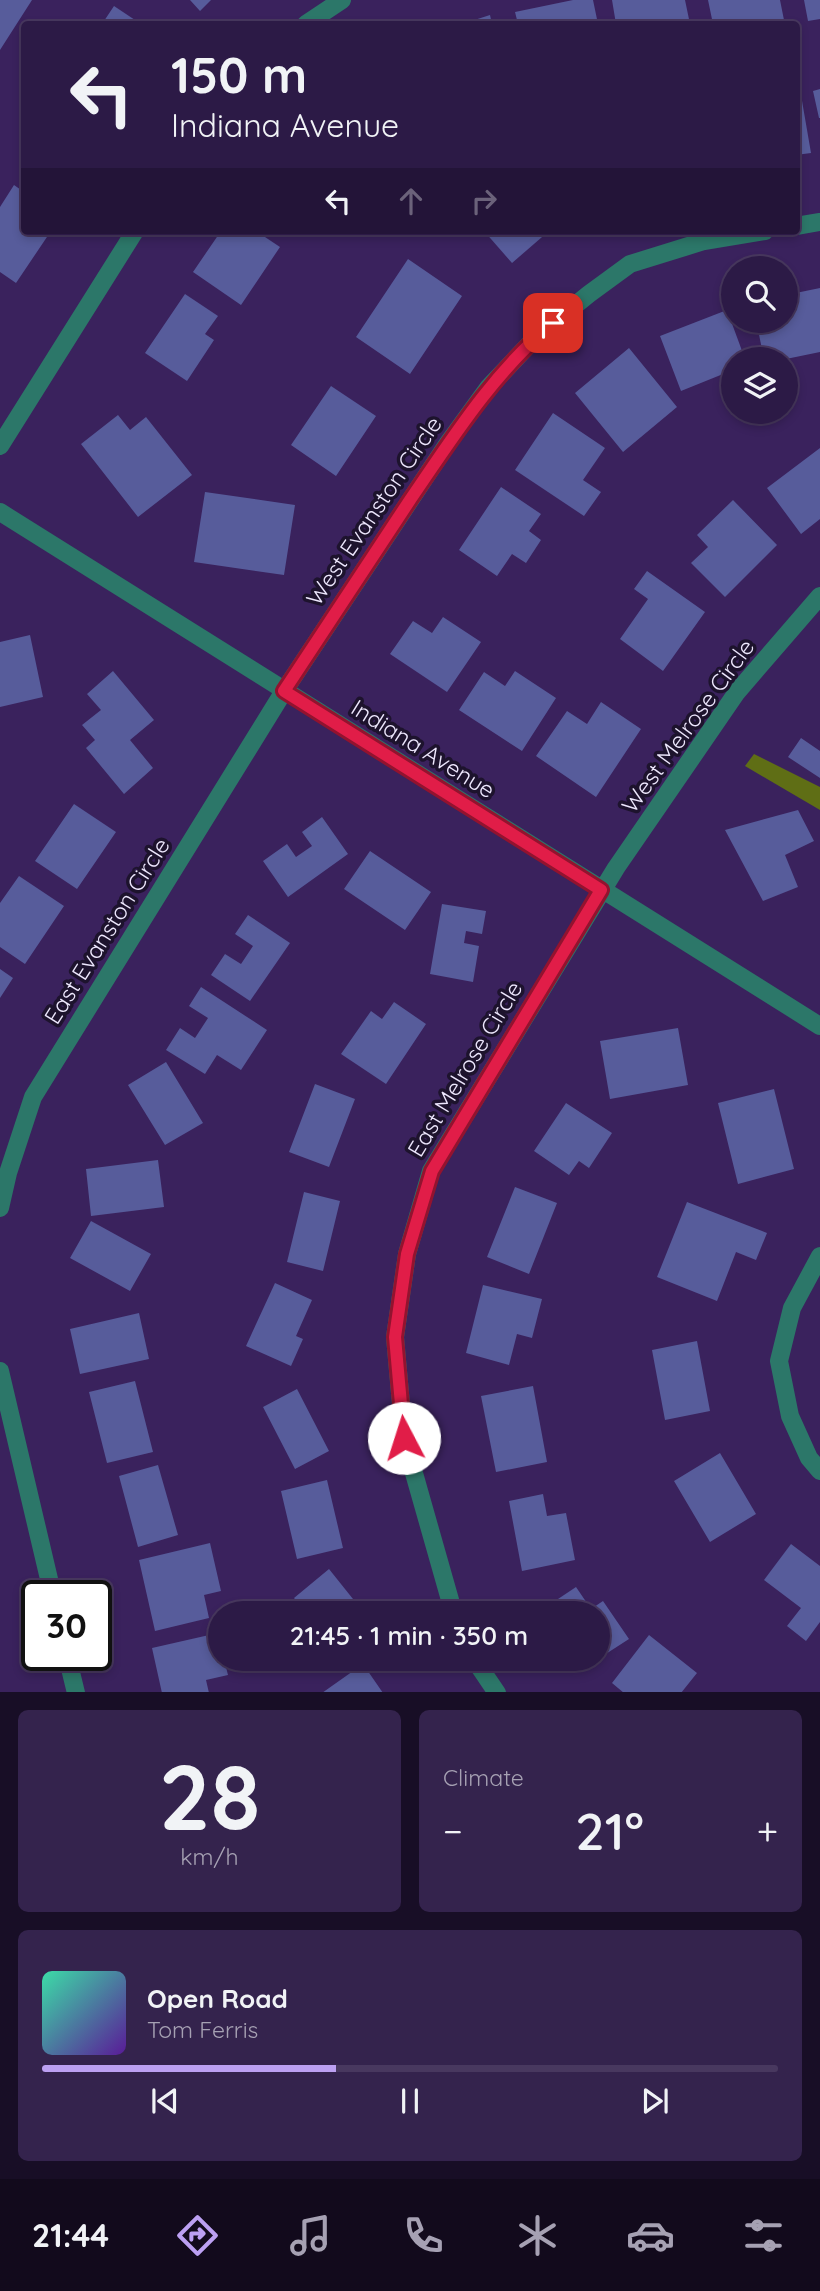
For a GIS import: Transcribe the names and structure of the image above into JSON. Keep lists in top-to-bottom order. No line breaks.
{"streets":{"street":["West Evanston Circle","West Melrose Circle","Indiana Avenue","East Evanston Circle","East Melrose Circle"]},"crossings":[["West Evanston Circle","Indiana Avenue"],["West Evanston Circle","East Evanston Circle"],["West Melrose Circle","Indiana Avenue"],["West Melrose Circle","East Melrose Circle"],["Indiana Avenue","East Evanston Circle"],["Indiana Avenue","East Melrose Circle"]],"page":{"turn":["150 m","Indiana Avenue"],"limit":"30","trip":"21:45 · 1 min · 350 m","tile":[["28","km/h"],"Climate"],"heat":["−","21°","+"],"song":["Open Road","Tom Ferris"],"tabs":"21:44"}}
